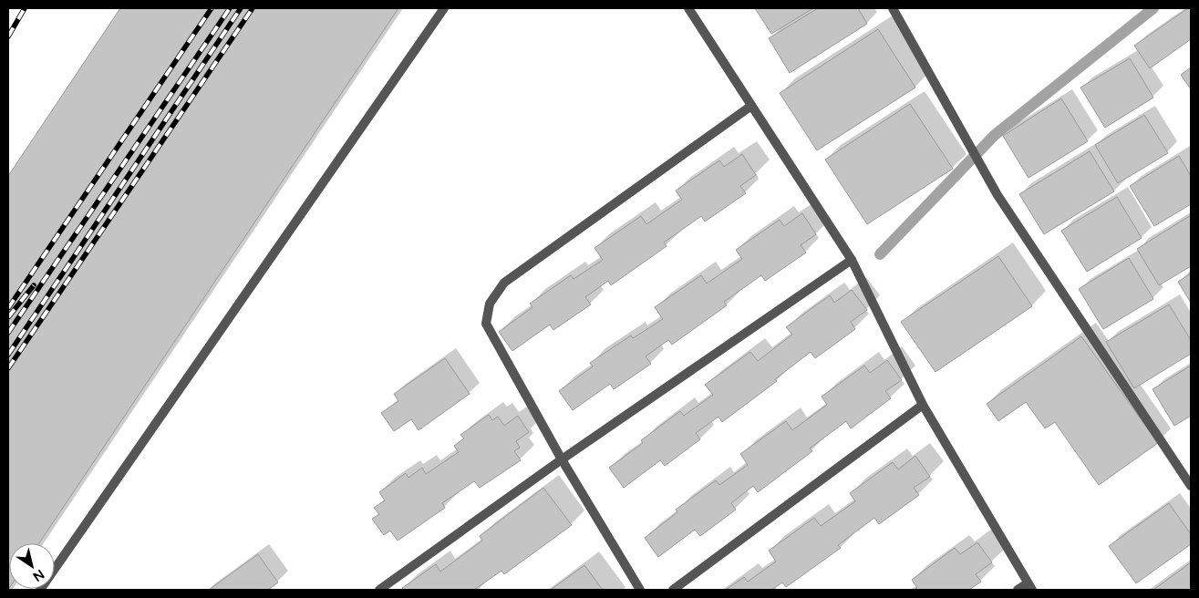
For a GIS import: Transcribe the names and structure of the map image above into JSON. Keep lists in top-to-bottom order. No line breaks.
{"north":"bottom right"}
